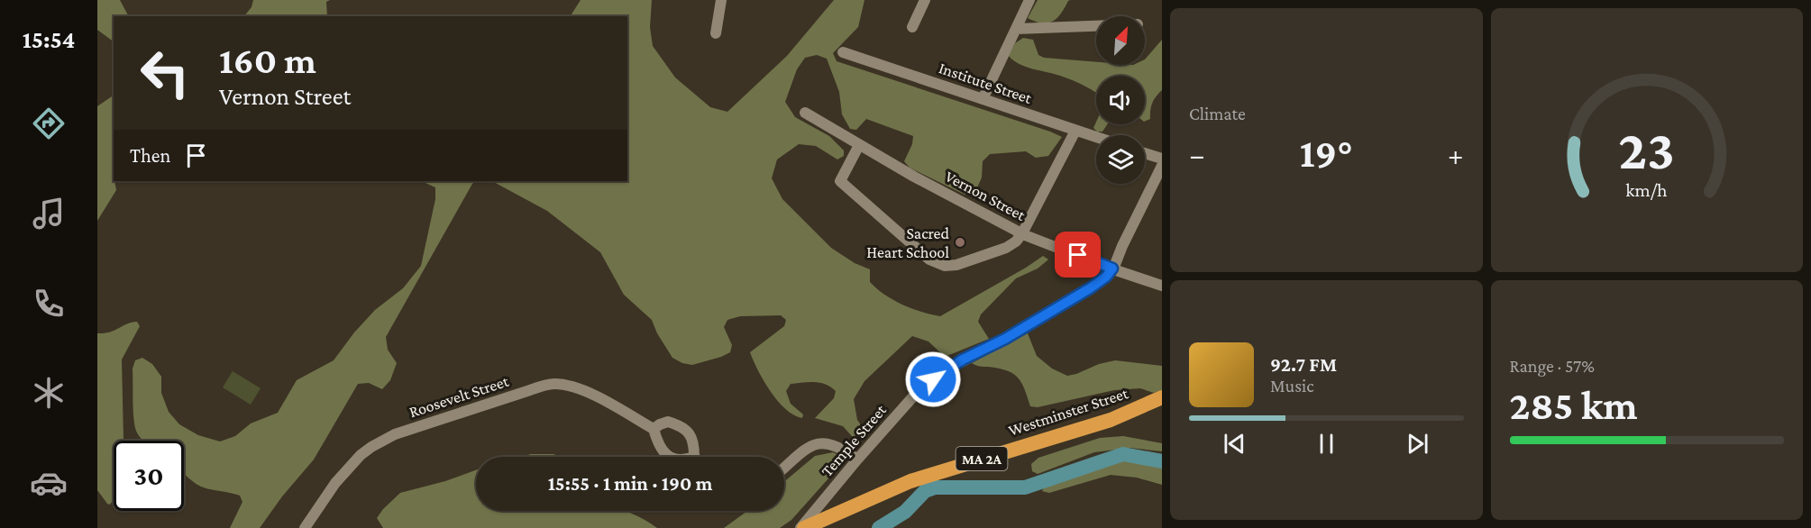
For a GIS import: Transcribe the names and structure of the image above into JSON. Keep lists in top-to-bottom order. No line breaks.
{"streets":{"highway":["Westminster Street","MA 2A"],"street":["Institute Street","Vernon Street","Roosevelt Street","Temple Street"]},"crossings":[["Vernon Street","Temple Street"],["Westminster Street","Temple Street"]],"places":["Sacred Heart School"],"north":"top right","page":{"tabs":"15:54","tile":["Climate",["Range · 57%","285 km"]],"turn":["160 m","Vernon Street"],"then":"Then","heat":["−","19°","+"],"song":["92.7 FM","Music"],"limit":"30","trip":"15:55 · 1 min · 190 m","gauge":["23","km/h"]}}
